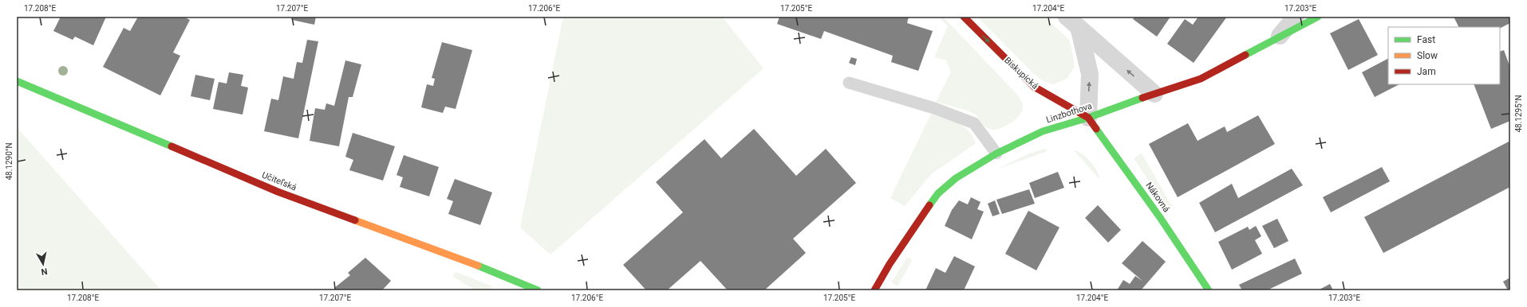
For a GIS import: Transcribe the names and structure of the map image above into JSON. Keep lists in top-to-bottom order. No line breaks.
{"streets":{"street":["Biskupická","Linzbothova","Učiteľská","Nákovná"]},"crossings":[["Biskupická","Linzbothova"],["Biskupická","Nákovná"],["Linzbothova","Nákovná"]],"one_way":["Biskupická"],"legend":["Fast","Slow","Jam"],"north":"bottom","coordinates":["17.208°E","17.207°E","17.206°E","17.205°E","17.204°E","17.203°E","48.1295°N","48.1290°N"]}
